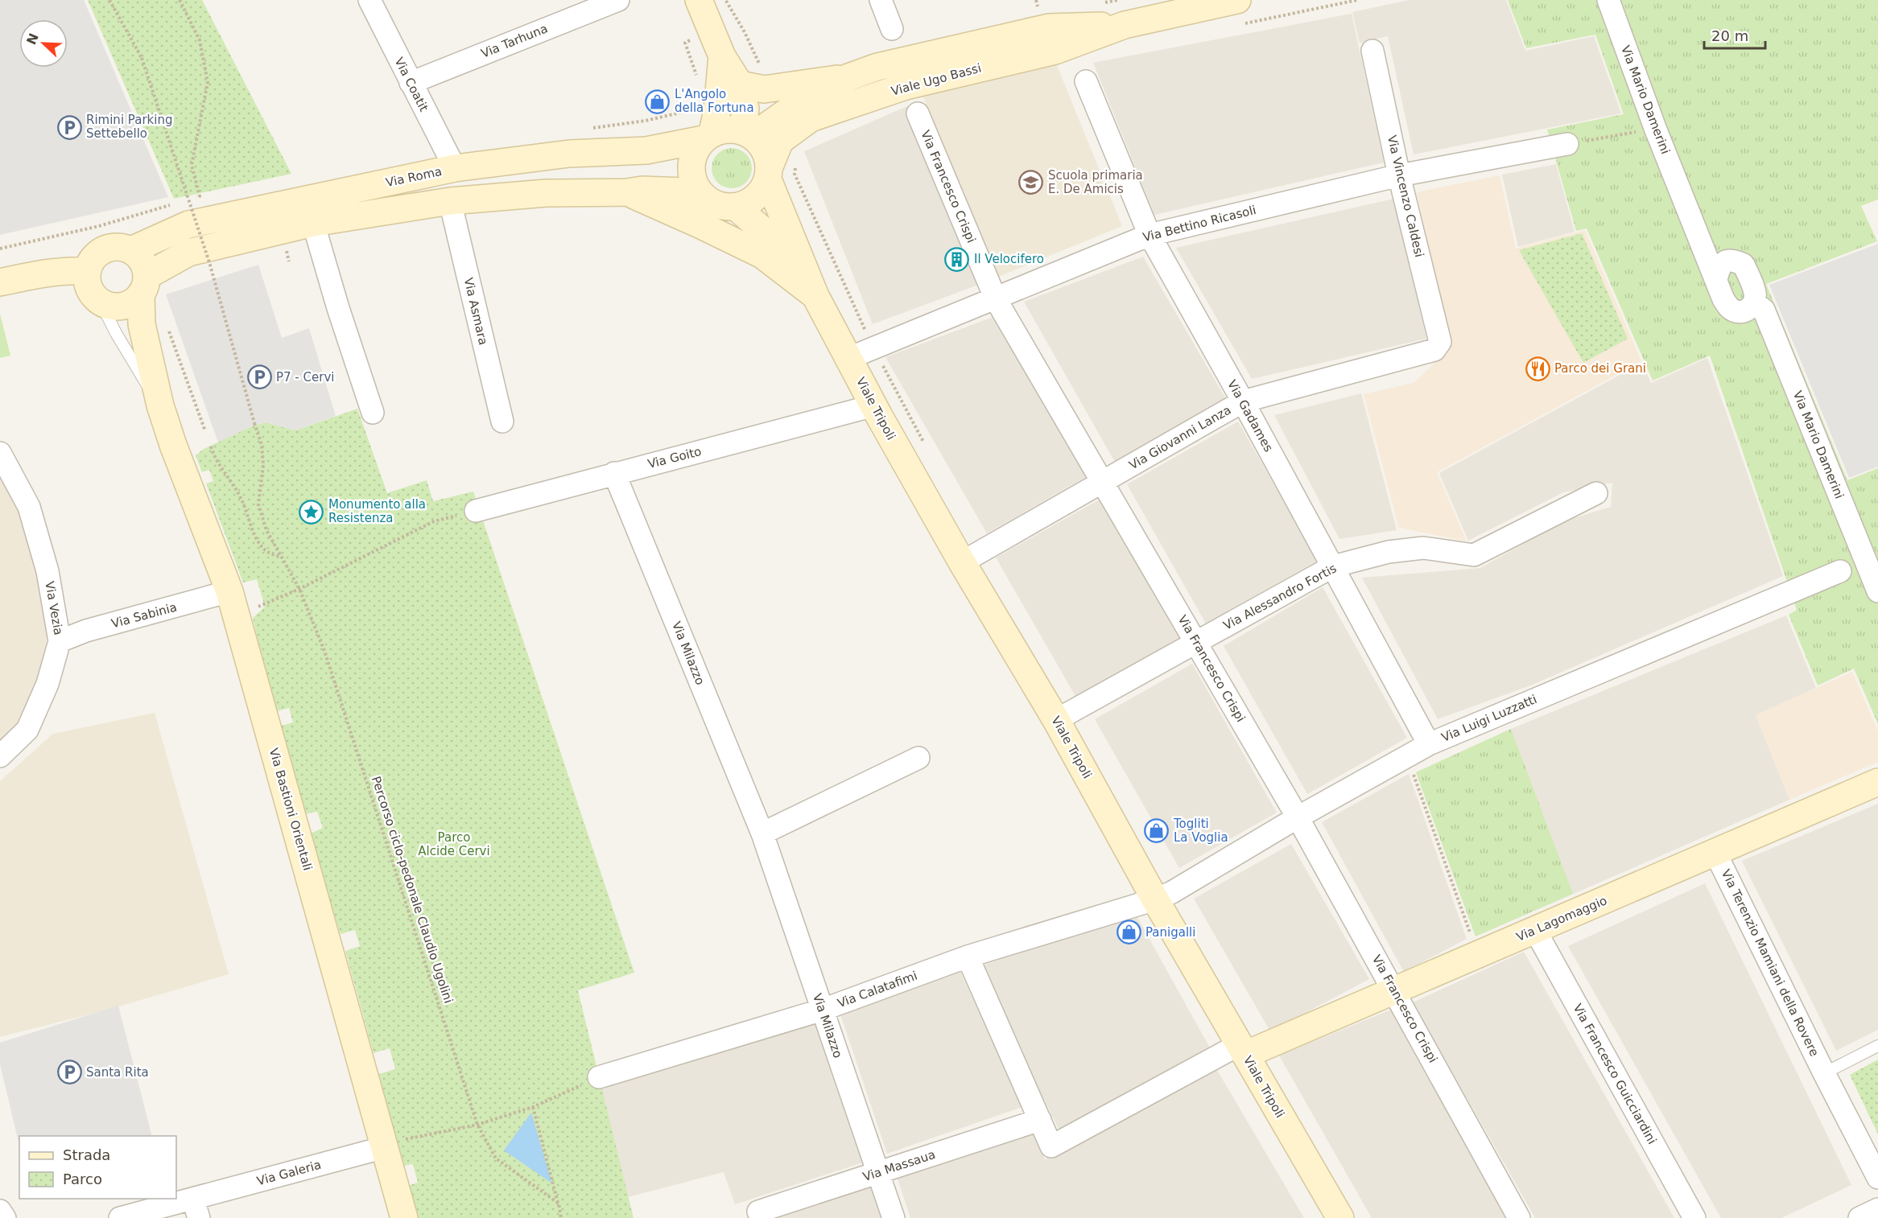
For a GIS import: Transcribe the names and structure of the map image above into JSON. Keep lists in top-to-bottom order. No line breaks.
{"streets":{"street":["Via Tarhuna","Viale Ugo Bassi","Via Coatit","Via Mario Damerini","Via Roma","Via Francesco Crispi","Via Vincenzo Caldesi","Via Bettino Ricasoli","Via Asmara","Viale Tripoli","Via Gadames","Via Giovanni Lanza","Via Goito","Via Alessandro Fortis","Via Vezia","Via Sabinia","Via Milazzo","Via Luigi Luzzatti","Via Bastioni Orientali","Via Lagomaggio","Via Terenzio Mamiani della Rovere","Via Calatafimi","Via Francesco Guicciardini","Via Massaua","Via Galeria"],"path":["Percorso ciclo-pedonale Claudio Ugolini"]},"crossings":[["Via Tarhuna","Via Coatit"],["Viale Ugo Bassi","Via Roma"],["Viale Ugo Bassi","Viale Tripoli"],["Via Coatit","Via Roma"],["Via Roma","Viale Tripoli"],["Via Roma","Via Bastioni Orientali"],["Via Francesco Crispi","Via Bettino Ricasoli"],["Via Francesco Crispi","Via Giovanni Lanza"],["Via Francesco Crispi","Via Alessandro Fortis"],["Via Francesco Crispi","Via Luigi Luzzatti"],["Via Francesco Crispi","Via Lagomaggio"],["Via Vincenzo Caldesi","Via Bettino Ricasoli"],["Via Vincenzo Caldesi","Via Giovanni Lanza"],["Via Bettino Ricasoli","Viale Tripoli"],["Via Bettino Ricasoli","Via Gadames"],["Viale Tripoli","Via Giovanni Lanza"],["Viale Tripoli","Via Goito"],["Viale Tripoli","Via Alessandro Fortis"],["Viale Tripoli","Via Luigi Luzzatti"],["Viale Tripoli","Via Lagomaggio"],["Viale Tripoli","Via Calatafimi"],["Via Gadames","Via Giovanni Lanza"],["Via Gadames","Via Alessandro Fortis"],["Via Gadames","Via Luigi Luzzatti"],["Via Goito","Via Milazzo"],["Via Vezia","Via Sabinia"],["Via Sabinia","Via Bastioni Orientali"],["Via Milazzo","Via Calatafimi"],["Via Milazzo","Via Massaua"],["Via Luigi Luzzatti","Via Calatafimi"],["Via Bastioni Orientali","Via Galeria"],["Via Lagomaggio","Via Terenzio Mamiani della Rovere"],["Via Lagomaggio","Via Francesco Guicciardini"]],"parks":["Parco Alcide Cervi"],"places":{"shop":["L'Angolo della Fortuna","Togliti La Voglia","Panigalli"],"parking":["Rimini Parking Settebello","P7 - Cervi","Santa Rita"],"school or university":["Scuola primaria E. De Amicis"],"building":["Il Velocifero"],"restaurant":["Parco dei Grani"],"place":["Monumento alla Resistenza"]},"legend":["Strada","Parco"],"scale_bar":"20 m","north":"top left"}
